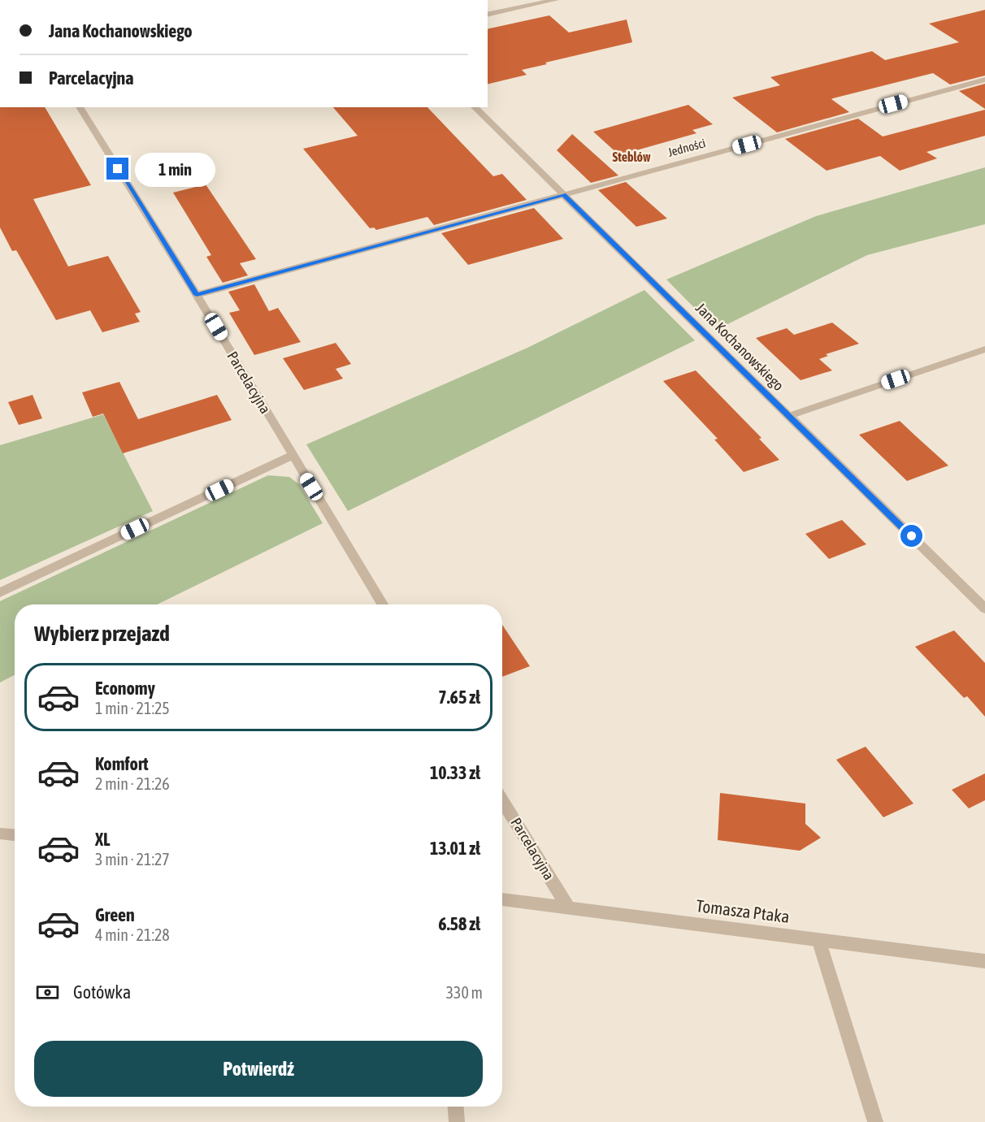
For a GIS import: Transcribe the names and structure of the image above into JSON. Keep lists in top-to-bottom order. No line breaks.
{"streets":{"street":["Jedności","Jana Kochanowskiego","Parcelacyjna","Tomasza Ptaka"]},"crossings":[["Jedności","Jana Kochanowskiego"],["Jedności","Parcelacyjna"],["Parcelacyjna","Tomasza Ptaka"]],"districts":["Steblów"],"page":{"banner":["Jana Kochanowskiego","Parcelacyjna"],"bubble":"1 min","heading":"Wybierz przejazd","list":[{"name":"Economy","note":"1 min · 21:25","value":"7.65 zł"},{"name":"Komfort","note":"2 min · 21:26","value":"10.33 zł"},{"name":"XL","note":"3 min · 21:27","value":"13.01 zł"},{"name":"Green","note":"4 min · 21:28","value":"6.58 zł"}],"pay":["Gotówka","330 m"],"buttons":"Potwierdź"}}
